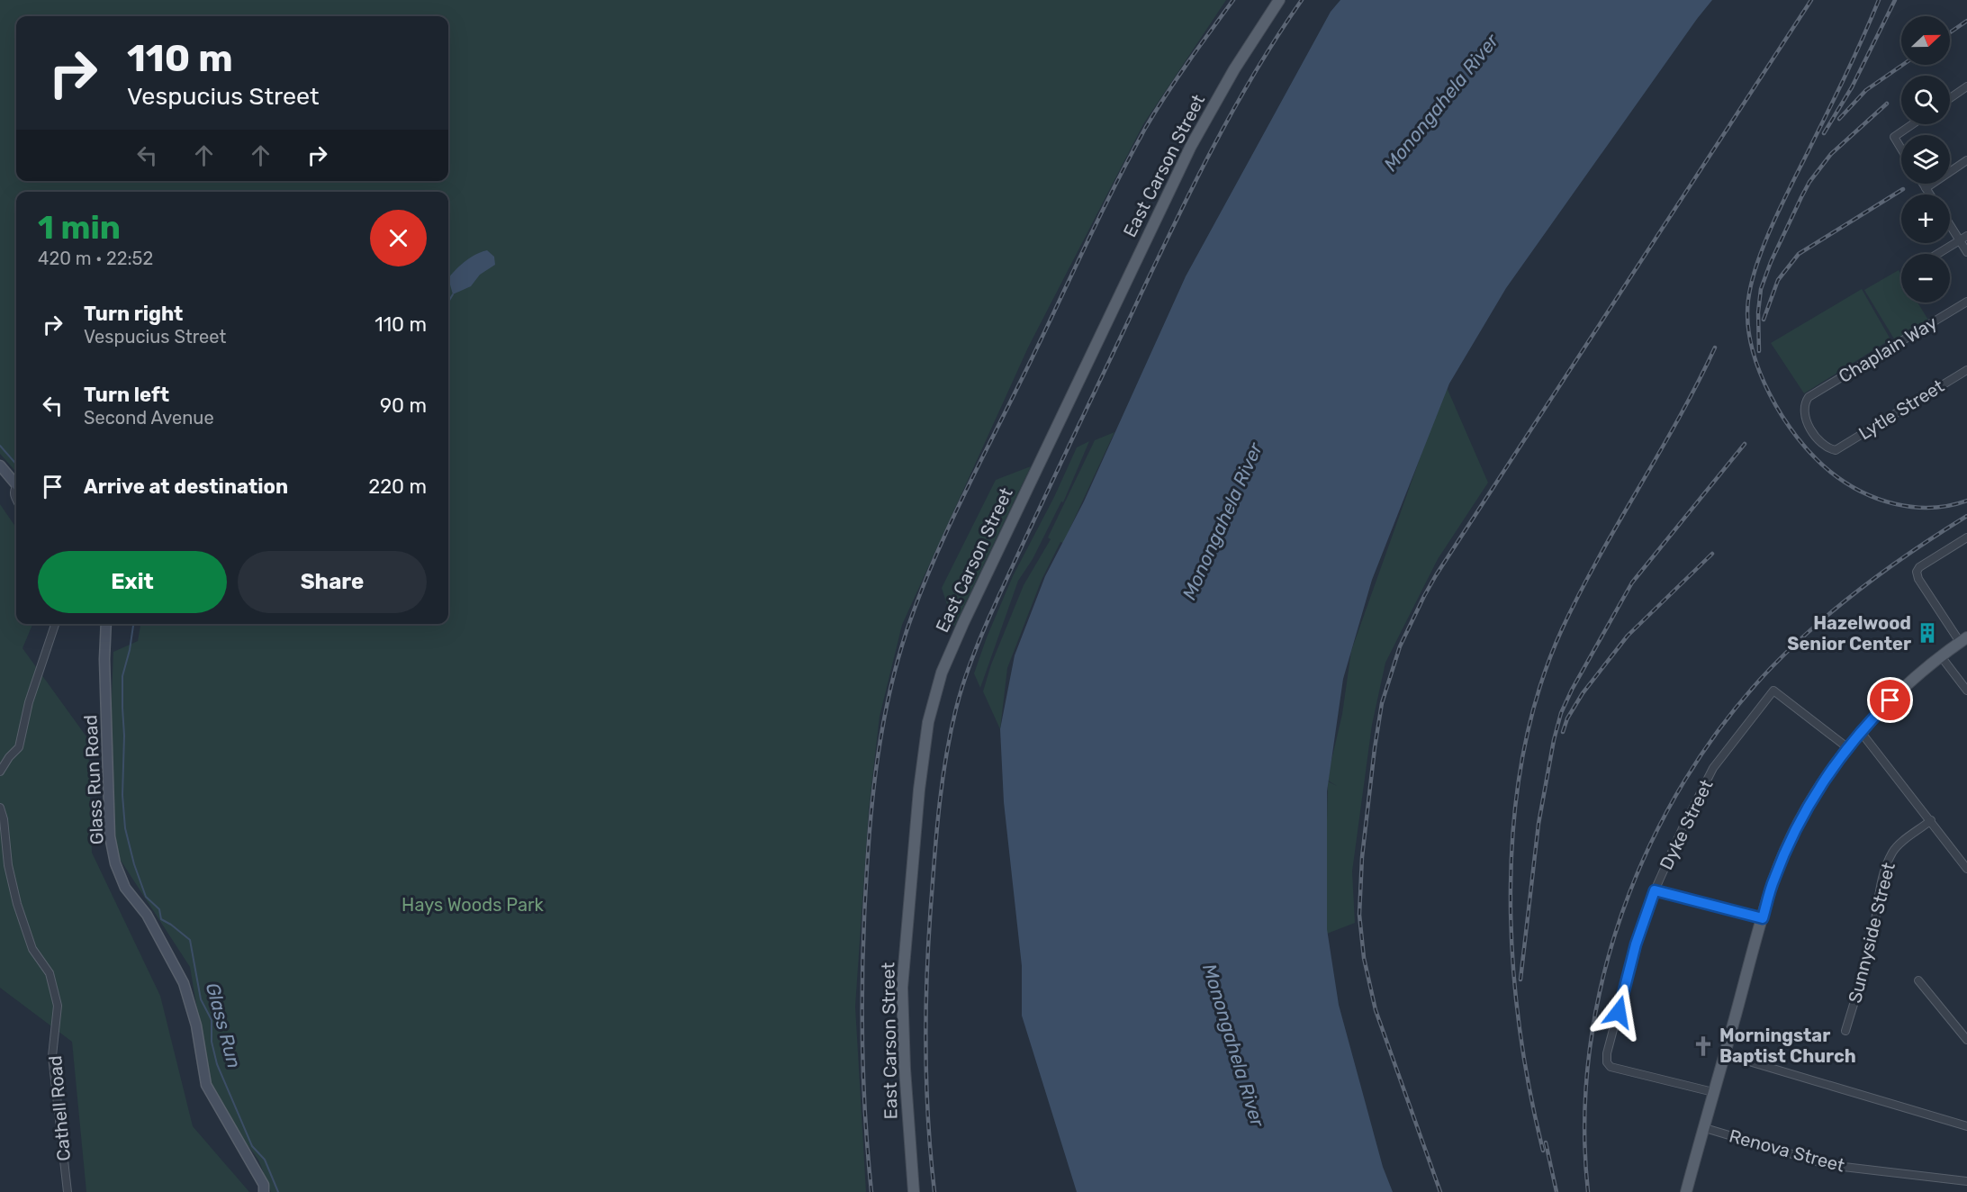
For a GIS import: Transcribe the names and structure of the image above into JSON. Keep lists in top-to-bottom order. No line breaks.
{"streets":{"main road":["East Carson Street","Glass Run Road"],"street":["Chaplain Way","Lytle Street","Dyke Street","Sunnyside Street","Cathell Road","Renova Street"]},"crossings":[["Chaplain Way","Lytle Street"]],"water":["Monongahela River","Glass Run"],"parks":["Hays Woods Park"],"places":{"building":["Hazelwood Senior Center"],"church":["Morningstar Baptist Church"]},"north":"right","page":{"map_buttons":["+","−"],"turn":["110 m","Vespucius Street"],"heading":["1 min","420 m · 22:52"],"list":[{"name":"Turn right","note":"Vespucius Street","value":"110 m"},{"name":"Turn left","note":"Second Avenue","value":"90 m"},{"name":"Arrive at destination","value":"220 m"}],"buttons":["Exit","Share"]}}
